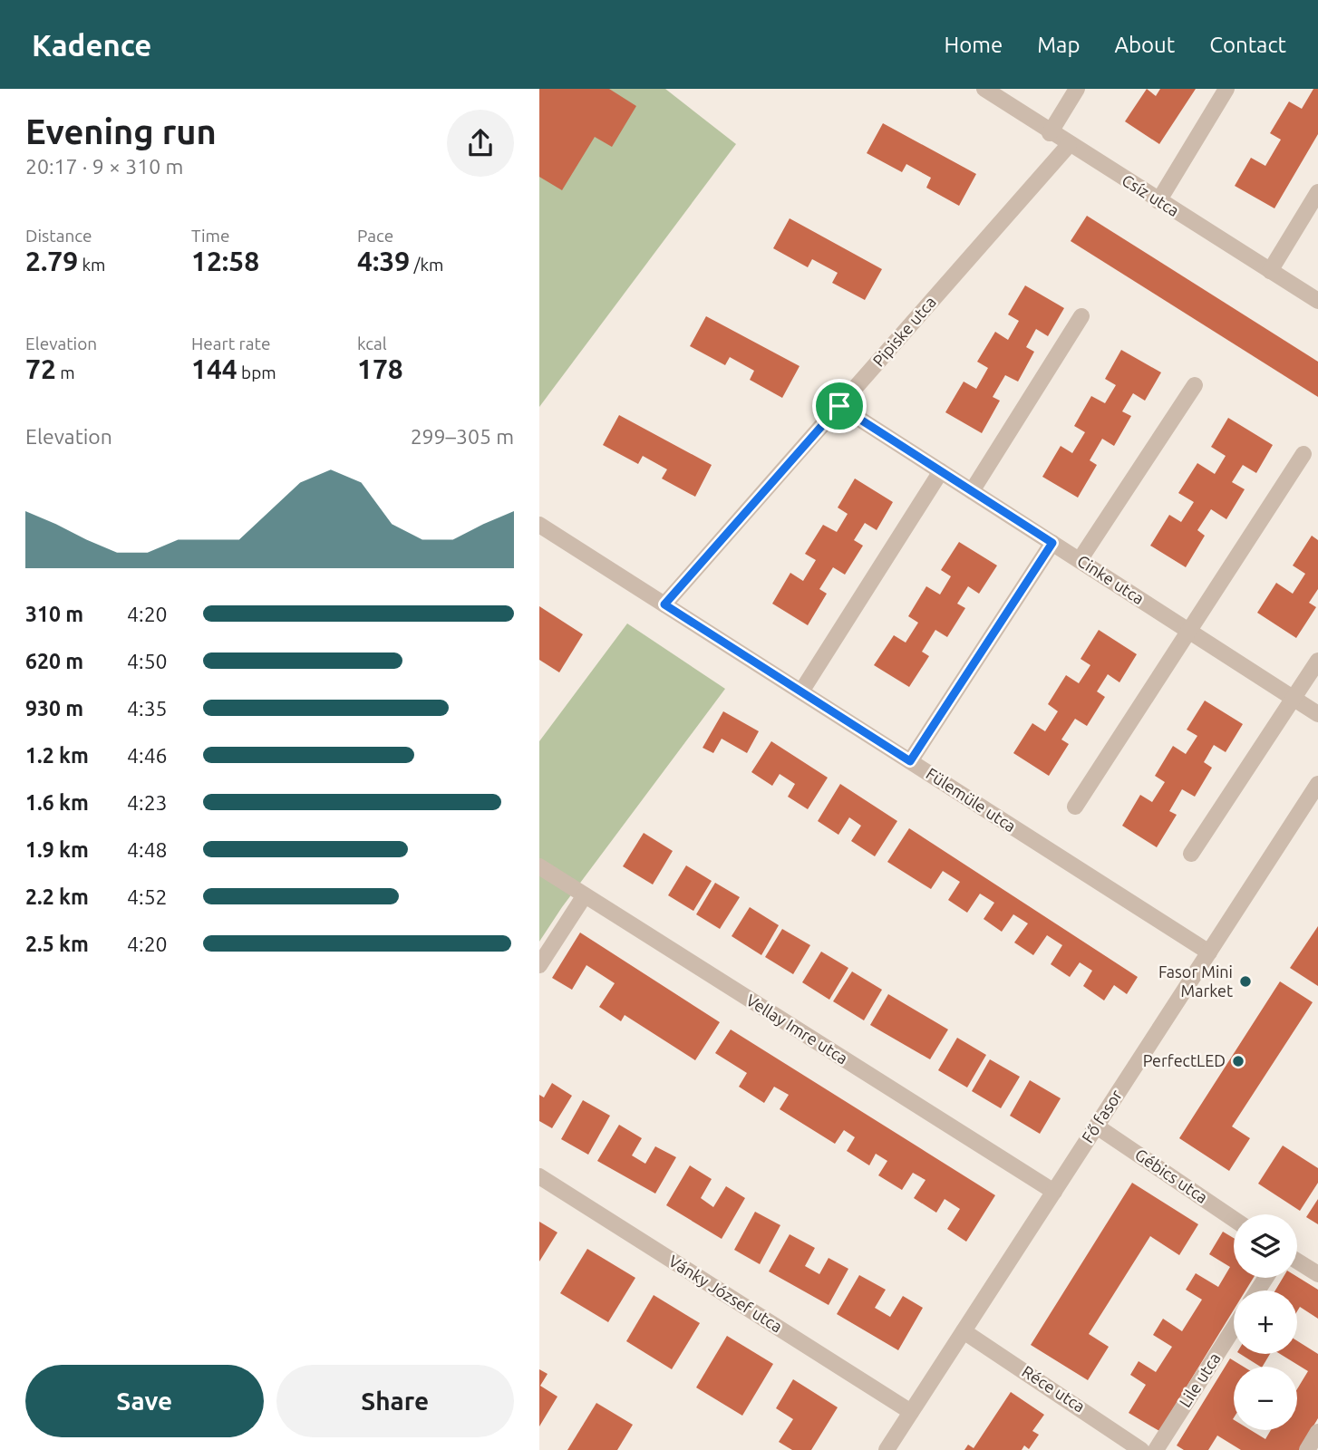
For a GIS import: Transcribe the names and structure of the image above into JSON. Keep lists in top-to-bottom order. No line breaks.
{"streets":{"street":["Csíz utca","Pipiske utca","Cinke utca","Fülemüle utca","Vellay Imre utca","Fő fasor","Gébics utca","Vánky József utca","Lile utca","Réce utca"]},"crossings":[["Csíz utca","Pipiske utca"],["Pipiske utca","Cinke utca"],["Pipiske utca","Fülemüle utca"],["Fülemüle utca","Fő fasor"],["Vellay Imre utca","Fő fasor"],["Fő fasor","Gébics utca"],["Fő fasor","Vánky József utca"],["Fő fasor","Réce utca"]],"places":["Fasor Mini Market","PerfectLED"],"page":{"header":"Kadence","nav":["Home","Map","About","Contact"],"heading":["Evening run","20:17 · 9 × 310 m"],"stats":[["Distance","2.79 km"],["Time","12:58"],["Pace","4:39 /km"],["Elevation","72 m"],["Heart rate","144 bpm"],["kcal","178"]],"chart":["Elevation","299–305 m"],"list":[{"name":"310 m","note":"4:20"},{"name":"620 m","note":"4:50"},{"name":"930 m","note":"4:35"},{"name":"1.2 km","note":"4:46"},{"name":"1.6 km","note":"4:23"},{"name":"1.9 km","note":"4:48"},{"name":"2.2 km","note":"4:52"},{"name":"2.5 km","note":"4:20"}],"map_buttons":["+","−"],"buttons":["Save","Share"]}}
